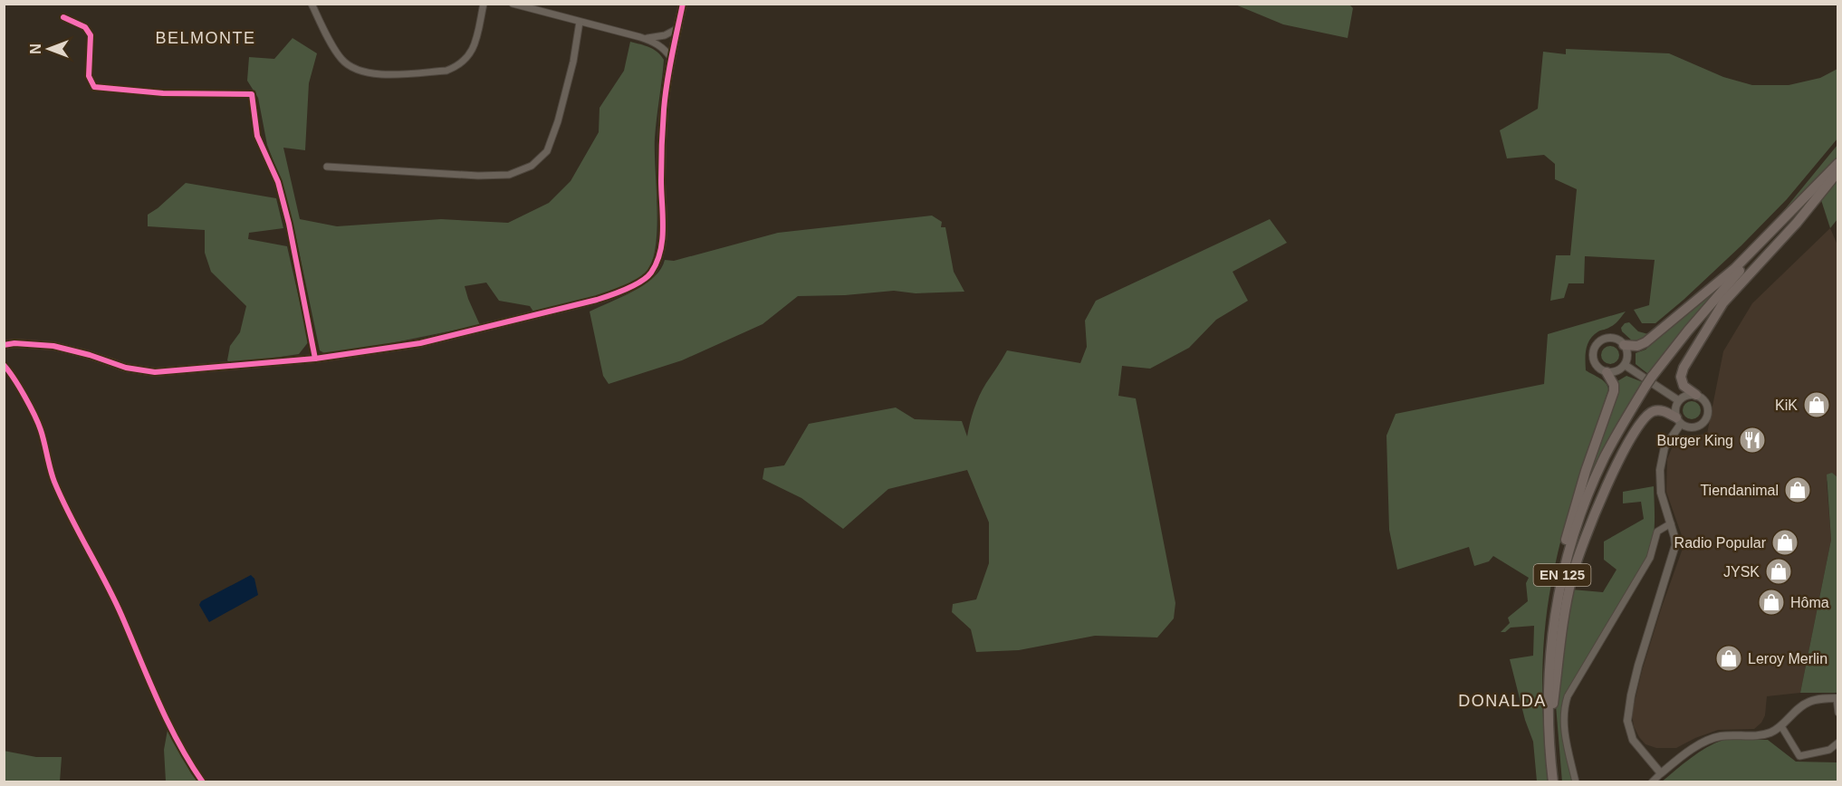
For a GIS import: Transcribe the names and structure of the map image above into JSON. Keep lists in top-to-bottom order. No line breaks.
{"streets":{"main road":["EN 125"]},"districts":["BELMONTE","DONALDA"],"places":{"shop":["KiK","Tiendanimal","Radio Popular","JYSK","Hôma","Leroy Merlin"],"restaurant":["Burger King"]},"north":"left"}
